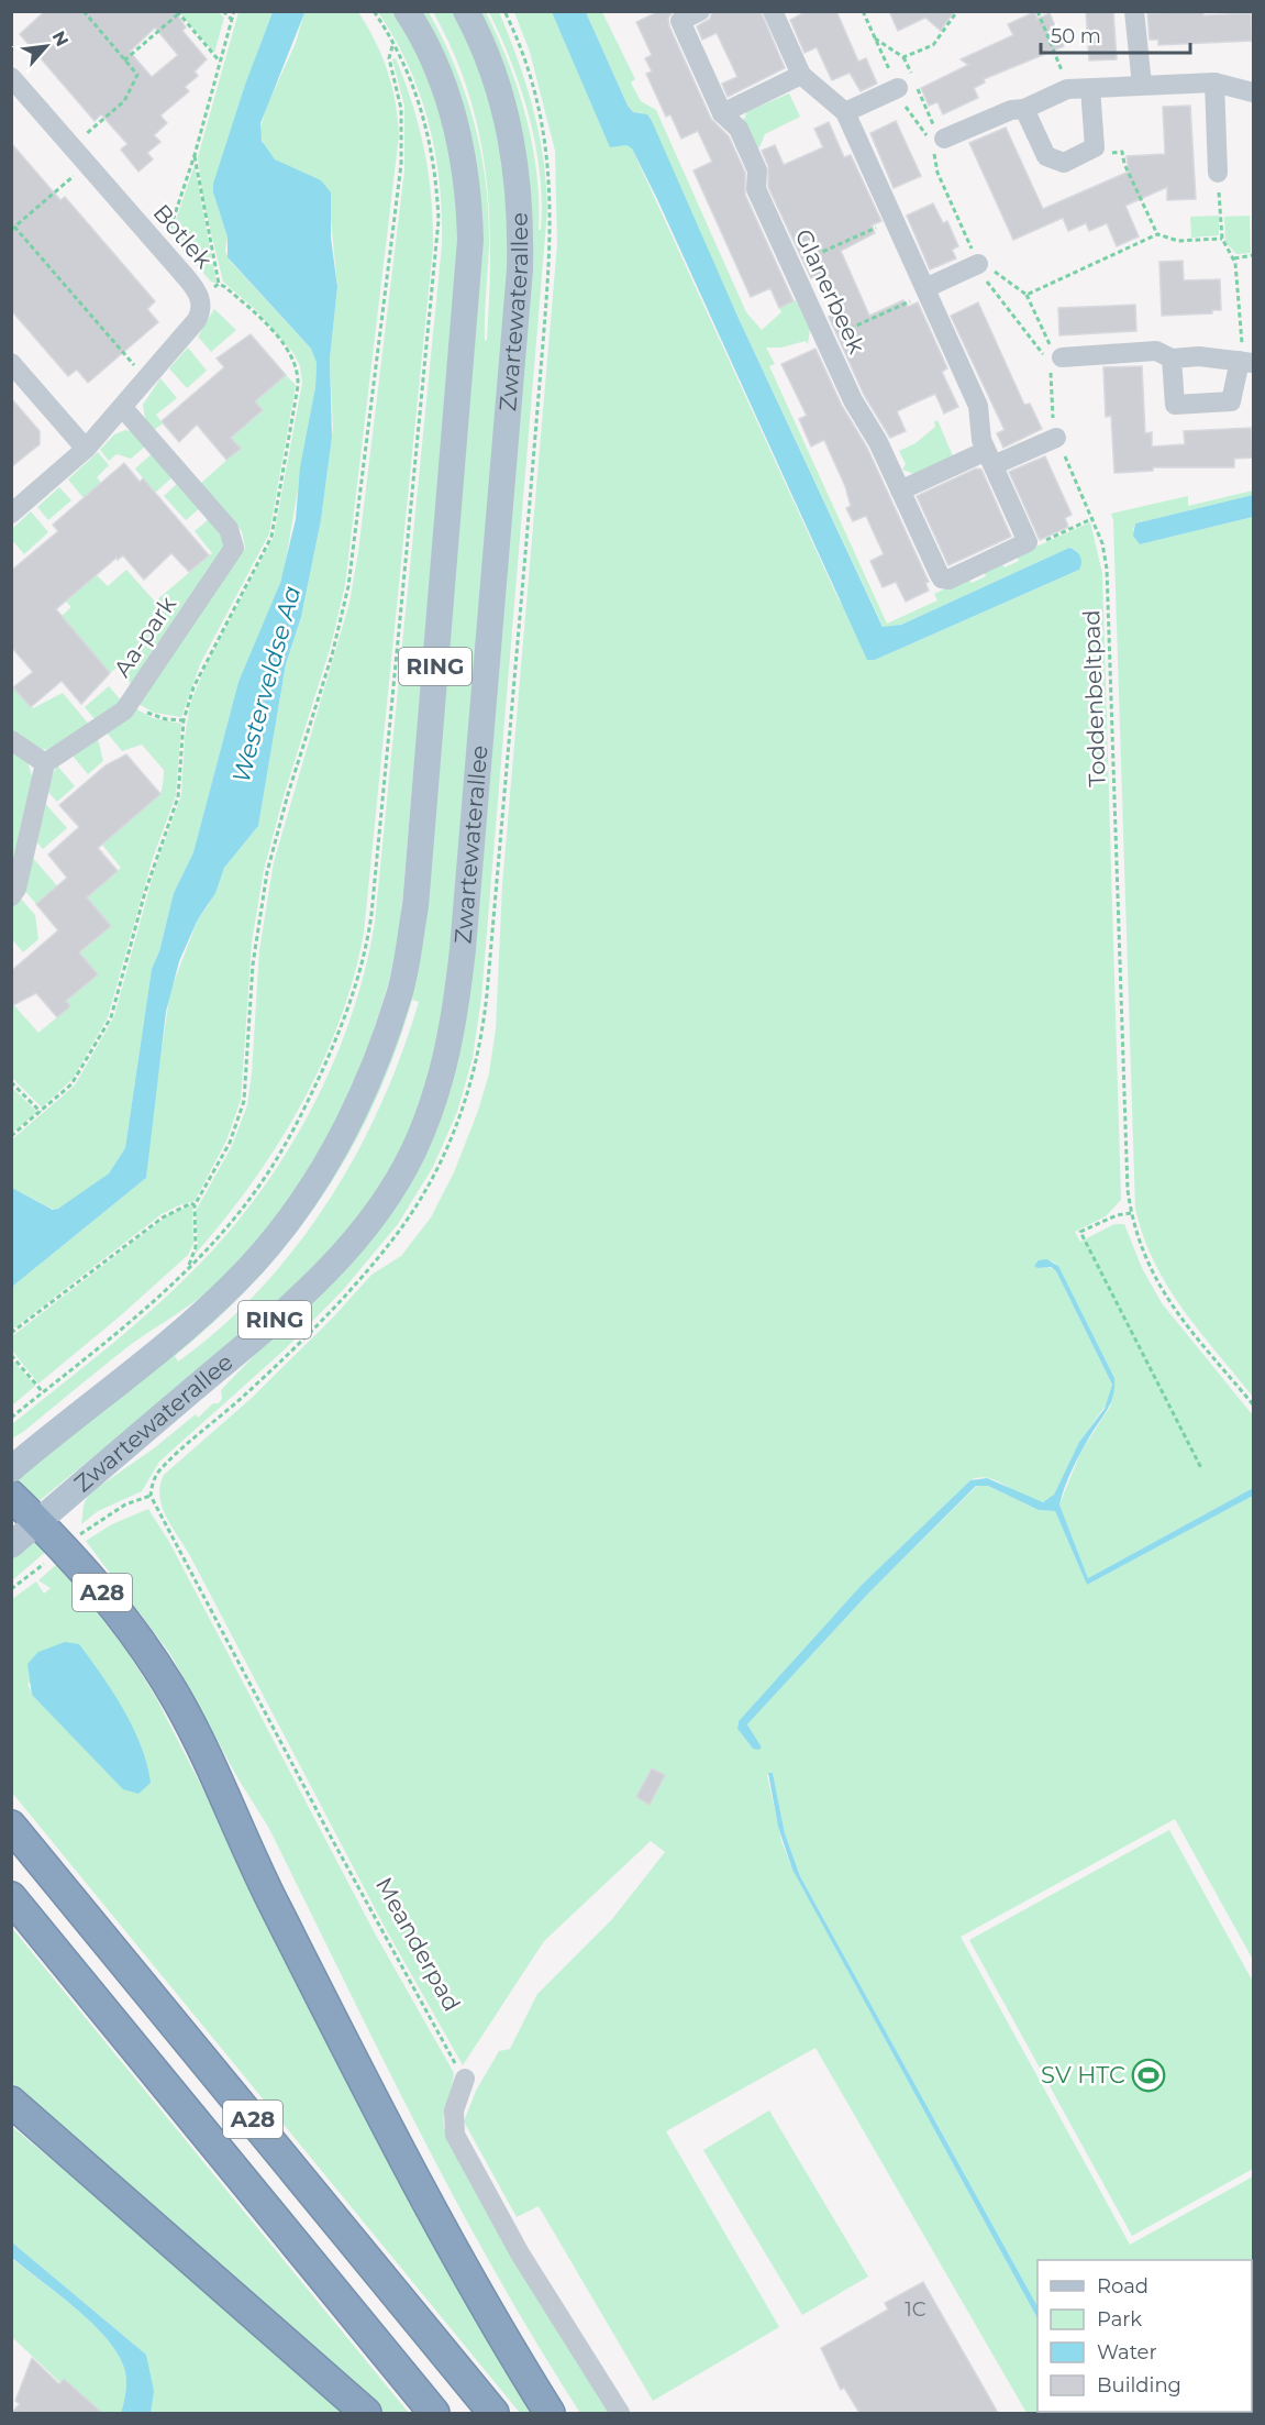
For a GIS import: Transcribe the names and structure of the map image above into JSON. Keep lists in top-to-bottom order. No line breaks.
{"streets":{"highway":["A28"],"main road":["Zwartewaterallee","RING"],"street":["Botlek","Glanerbeek","Aa-park"],"path":["Toddenbeltpad","Meanderpad"]},"crossings":[["Botlek","Aa-park"],["Zwartewaterallee","RING"],["Zwartewaterallee","A28"],["RING","A28"],["A28","Meanderpad"]],"water":["Westerveldse Aa"],"places":{"sports":["SV HTC"]},"house_numbers":["1C"],"legend":["Road","Park","Water","Building"],"scale_bar":"50 m","north":"top right"}
